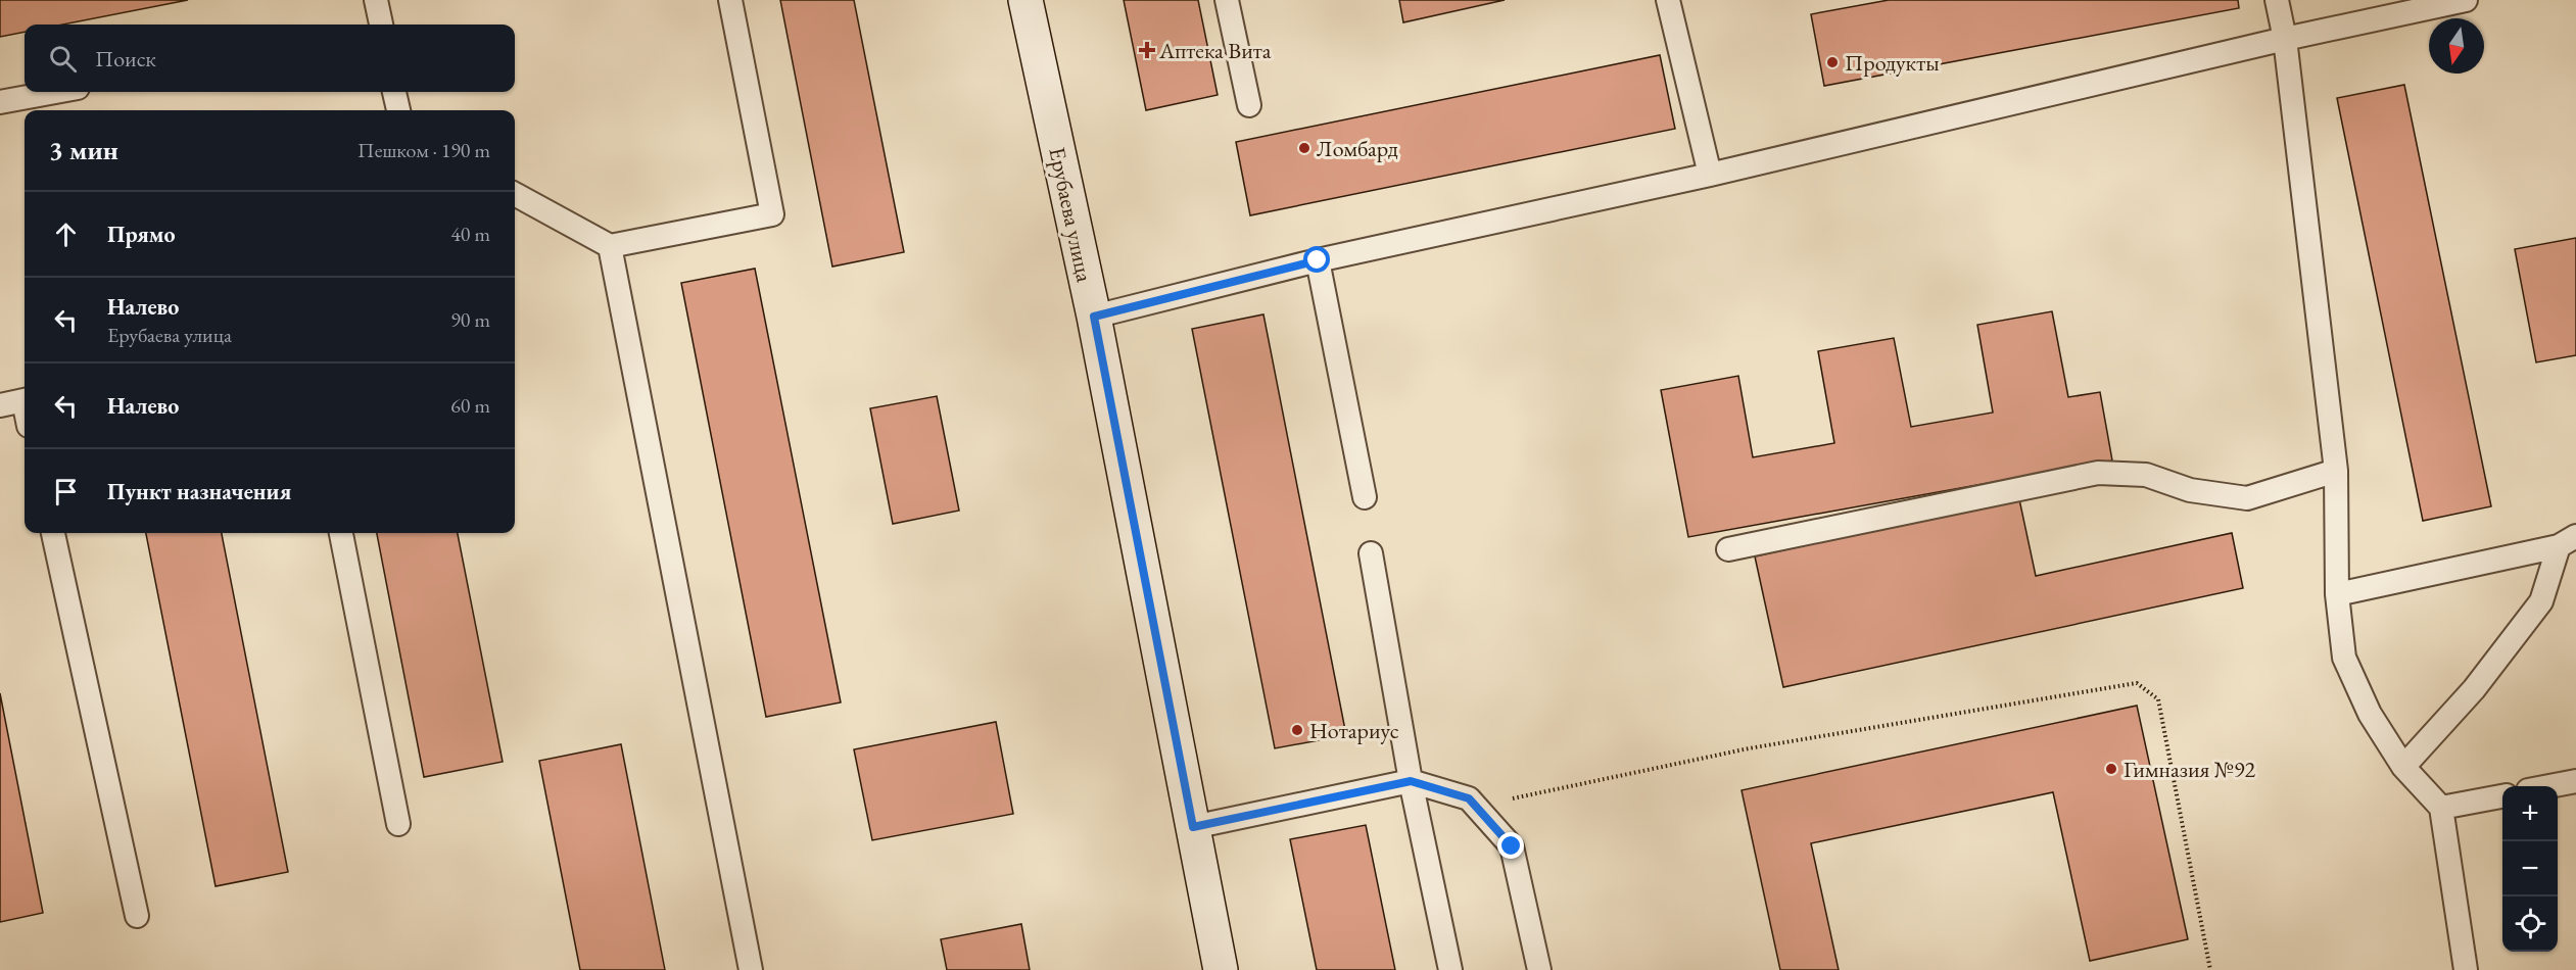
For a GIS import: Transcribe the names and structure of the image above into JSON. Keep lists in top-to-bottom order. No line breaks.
{"streets":{"main road":["Ерубаева улица"]},"places":{"health":["Аптека Вита"],"other":["Продукты","Ломбард","Нотариус","Гимназия №92"]},"north":"bottom","page":{"search":"Поиск","heading":["3 мин","Пешком · 190 m"],"list":[["Прямо","40 m"],["Налево","Ерубаева улица","90 m"],["Налево","60 m"],"Пункт назначения"],"map_buttons":["+","−"]}}
